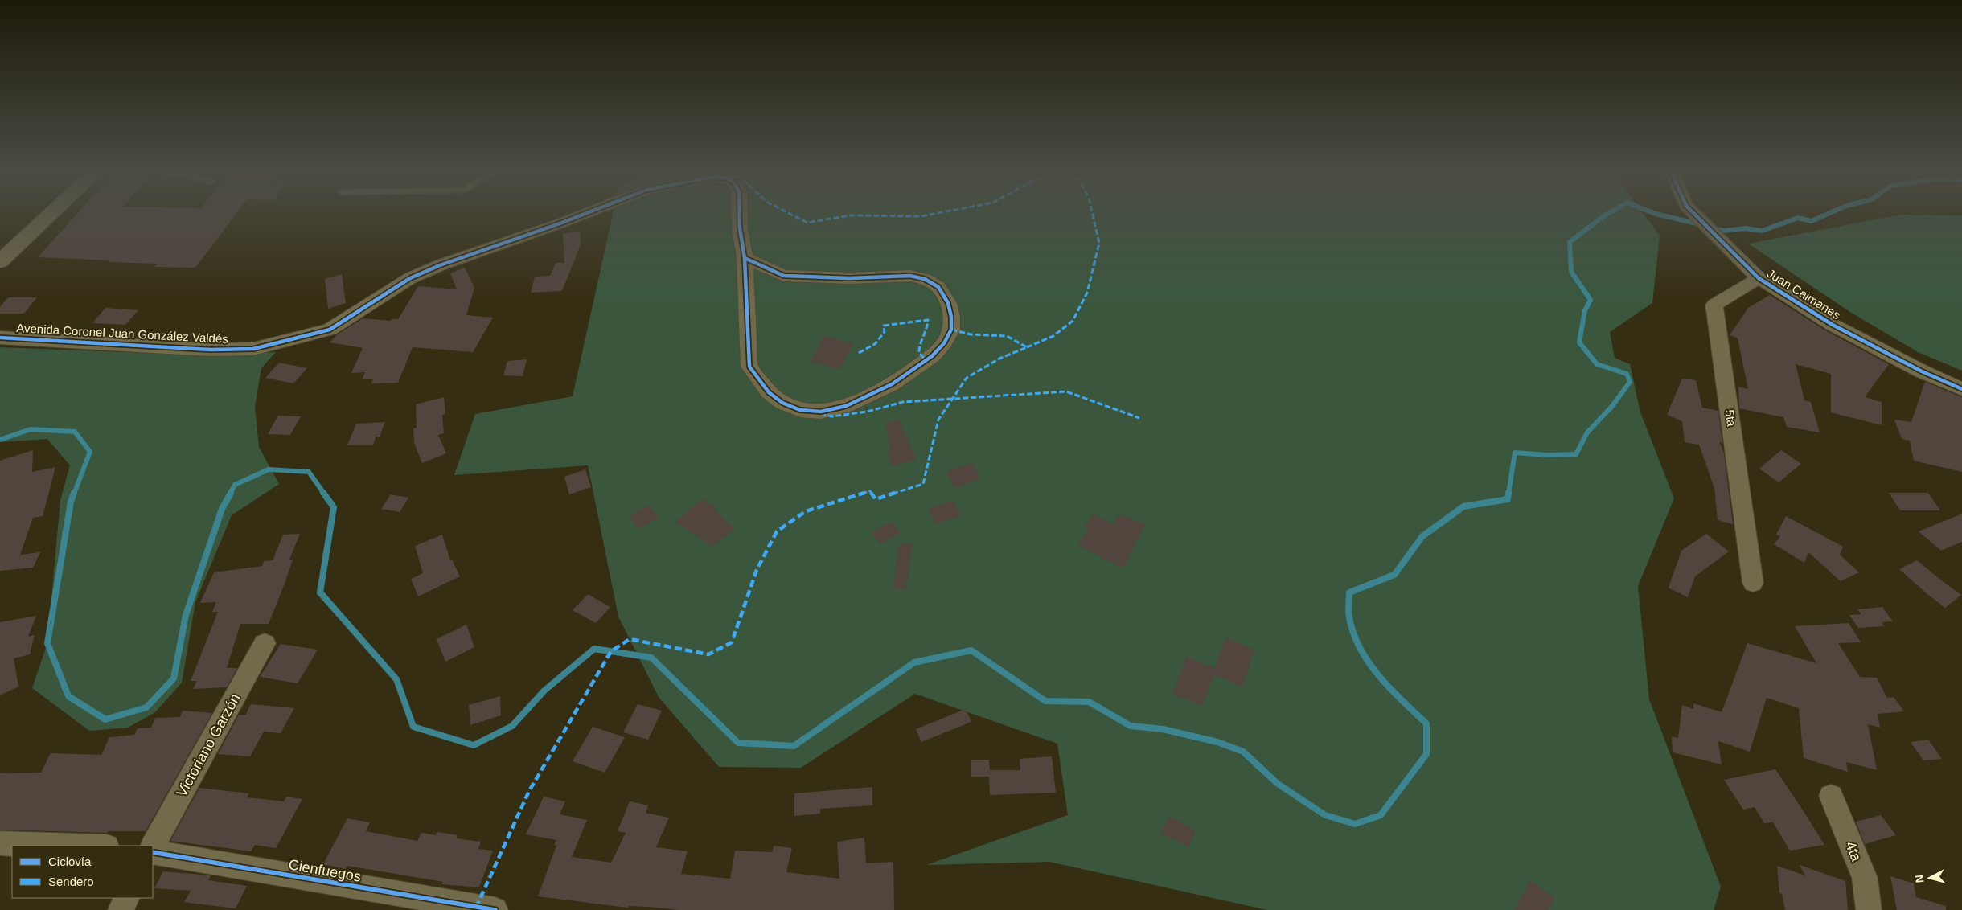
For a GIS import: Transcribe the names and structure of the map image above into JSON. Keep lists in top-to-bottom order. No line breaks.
{"streets":{"street":["Juan Caimanes","Avenida Coronel Juan González Valdés","5ta","Victoriano Garzón","4ta","Cienfuegos"]},"crossings":[["Juan Caimanes","5ta"]],"legend":["Ciclovía","Sendero"],"north":"left"}
